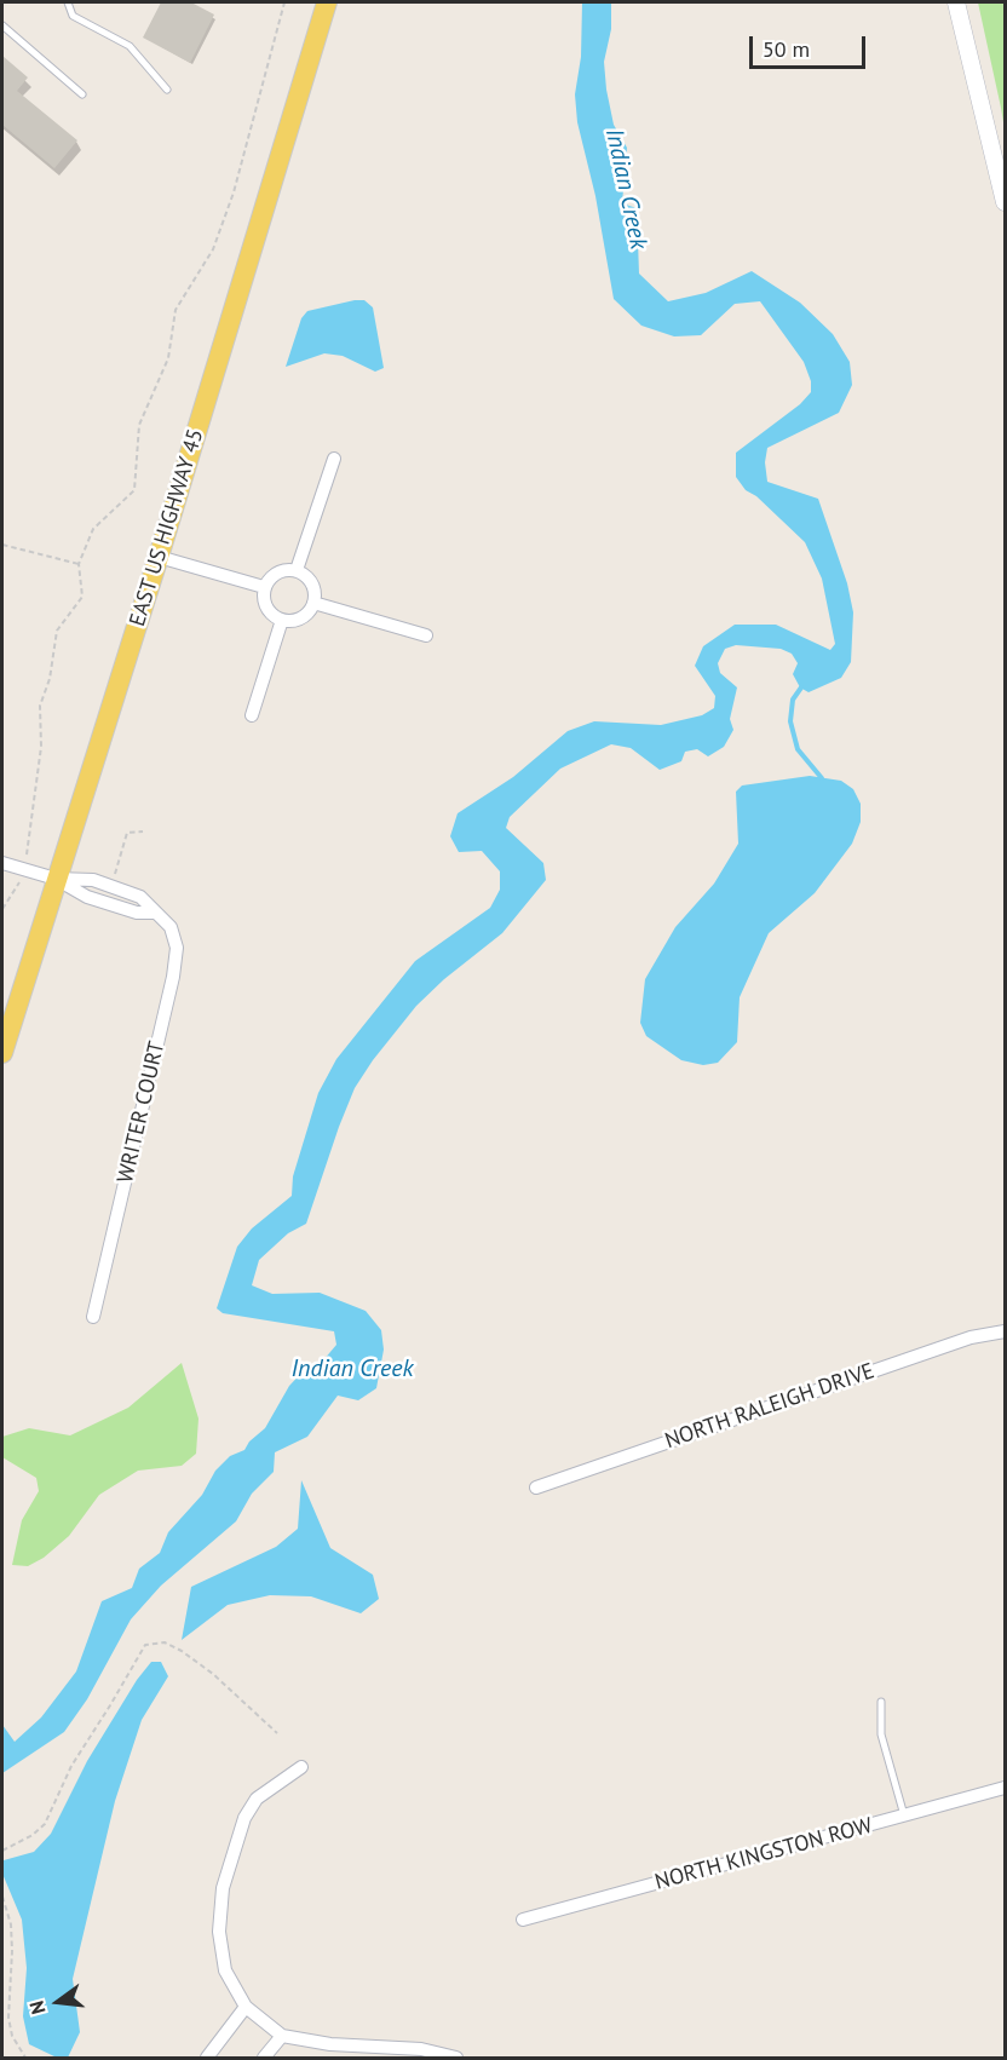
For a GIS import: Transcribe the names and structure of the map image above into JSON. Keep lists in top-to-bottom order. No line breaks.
{"streets":{"main road":["EAST US HIGHWAY 45"],"street":["WRITER COURT","NORTH RALEIGH DRIVE","NORTH KINGSTON ROW"]},"crossings":[["EAST US HIGHWAY 45","WRITER COURT"]],"water":["Indian Creek"],"scale_bar":"50 m","north":"left"}
